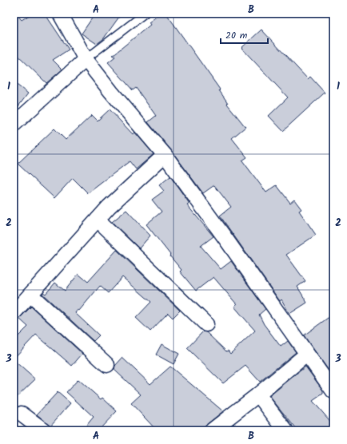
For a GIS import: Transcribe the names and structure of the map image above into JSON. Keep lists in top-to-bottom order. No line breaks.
{"scale_bar":"20 m","grid":{"columns":["A","B"],"rows":["1","2","3"]}}
